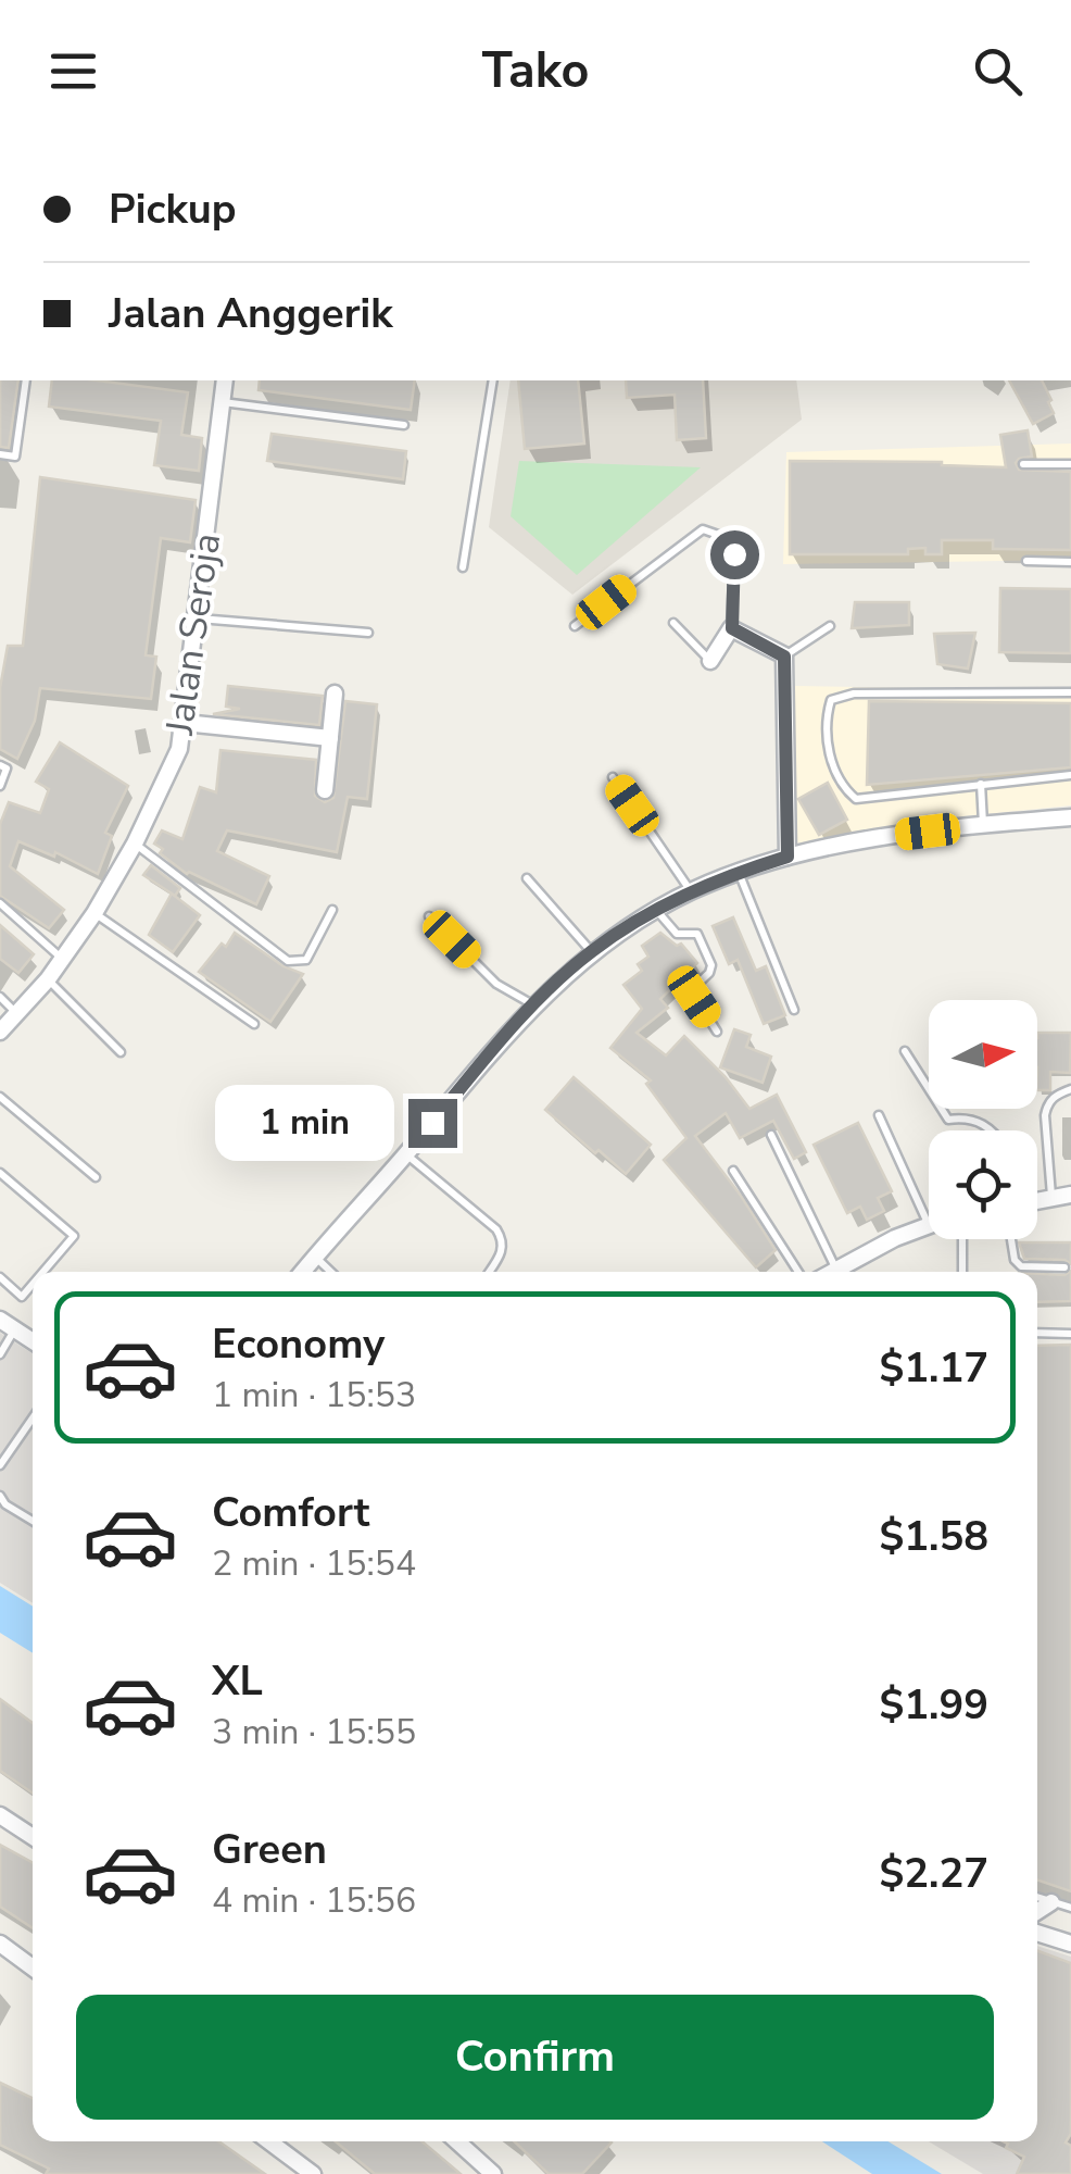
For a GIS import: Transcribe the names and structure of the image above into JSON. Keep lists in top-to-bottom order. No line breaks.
{"streets":{"street":["Jalan Seroja"]},"north":"right","page":{"header":"Tako","banner":["Pickup","Jalan Anggerik"],"bubble":"1 min","list":[{"name":"Economy","note":"1 min · 15:53","value":"$1.17"},{"name":"Comfort","note":"2 min · 15:54","value":"$1.58"},{"name":"XL","note":"3 min · 15:55","value":"$1.99"},{"name":"Green","note":"4 min · 15:56","value":"$2.27"}],"buttons":"Confirm"}}
